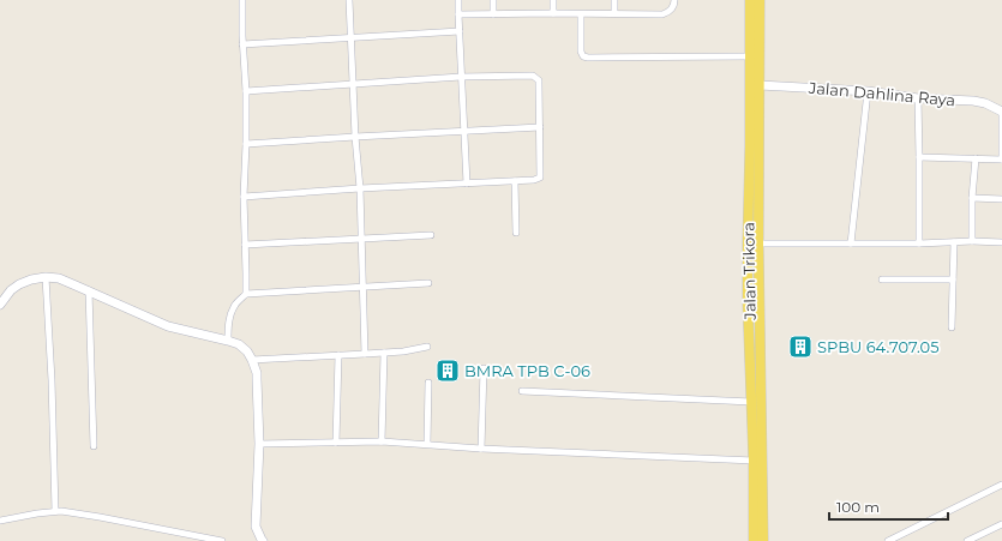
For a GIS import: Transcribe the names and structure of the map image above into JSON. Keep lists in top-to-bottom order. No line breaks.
{"streets":{"main road":["Jalan Trikora"],"street":["Jalan Dahlina Raya"]},"crossings":[["Jalan Dahlina Raya","Jalan Trikora"]],"places":{"building":["SPBU 64.707.05","BMRA TPB C-06"]},"scale_bar":"100 m"}
